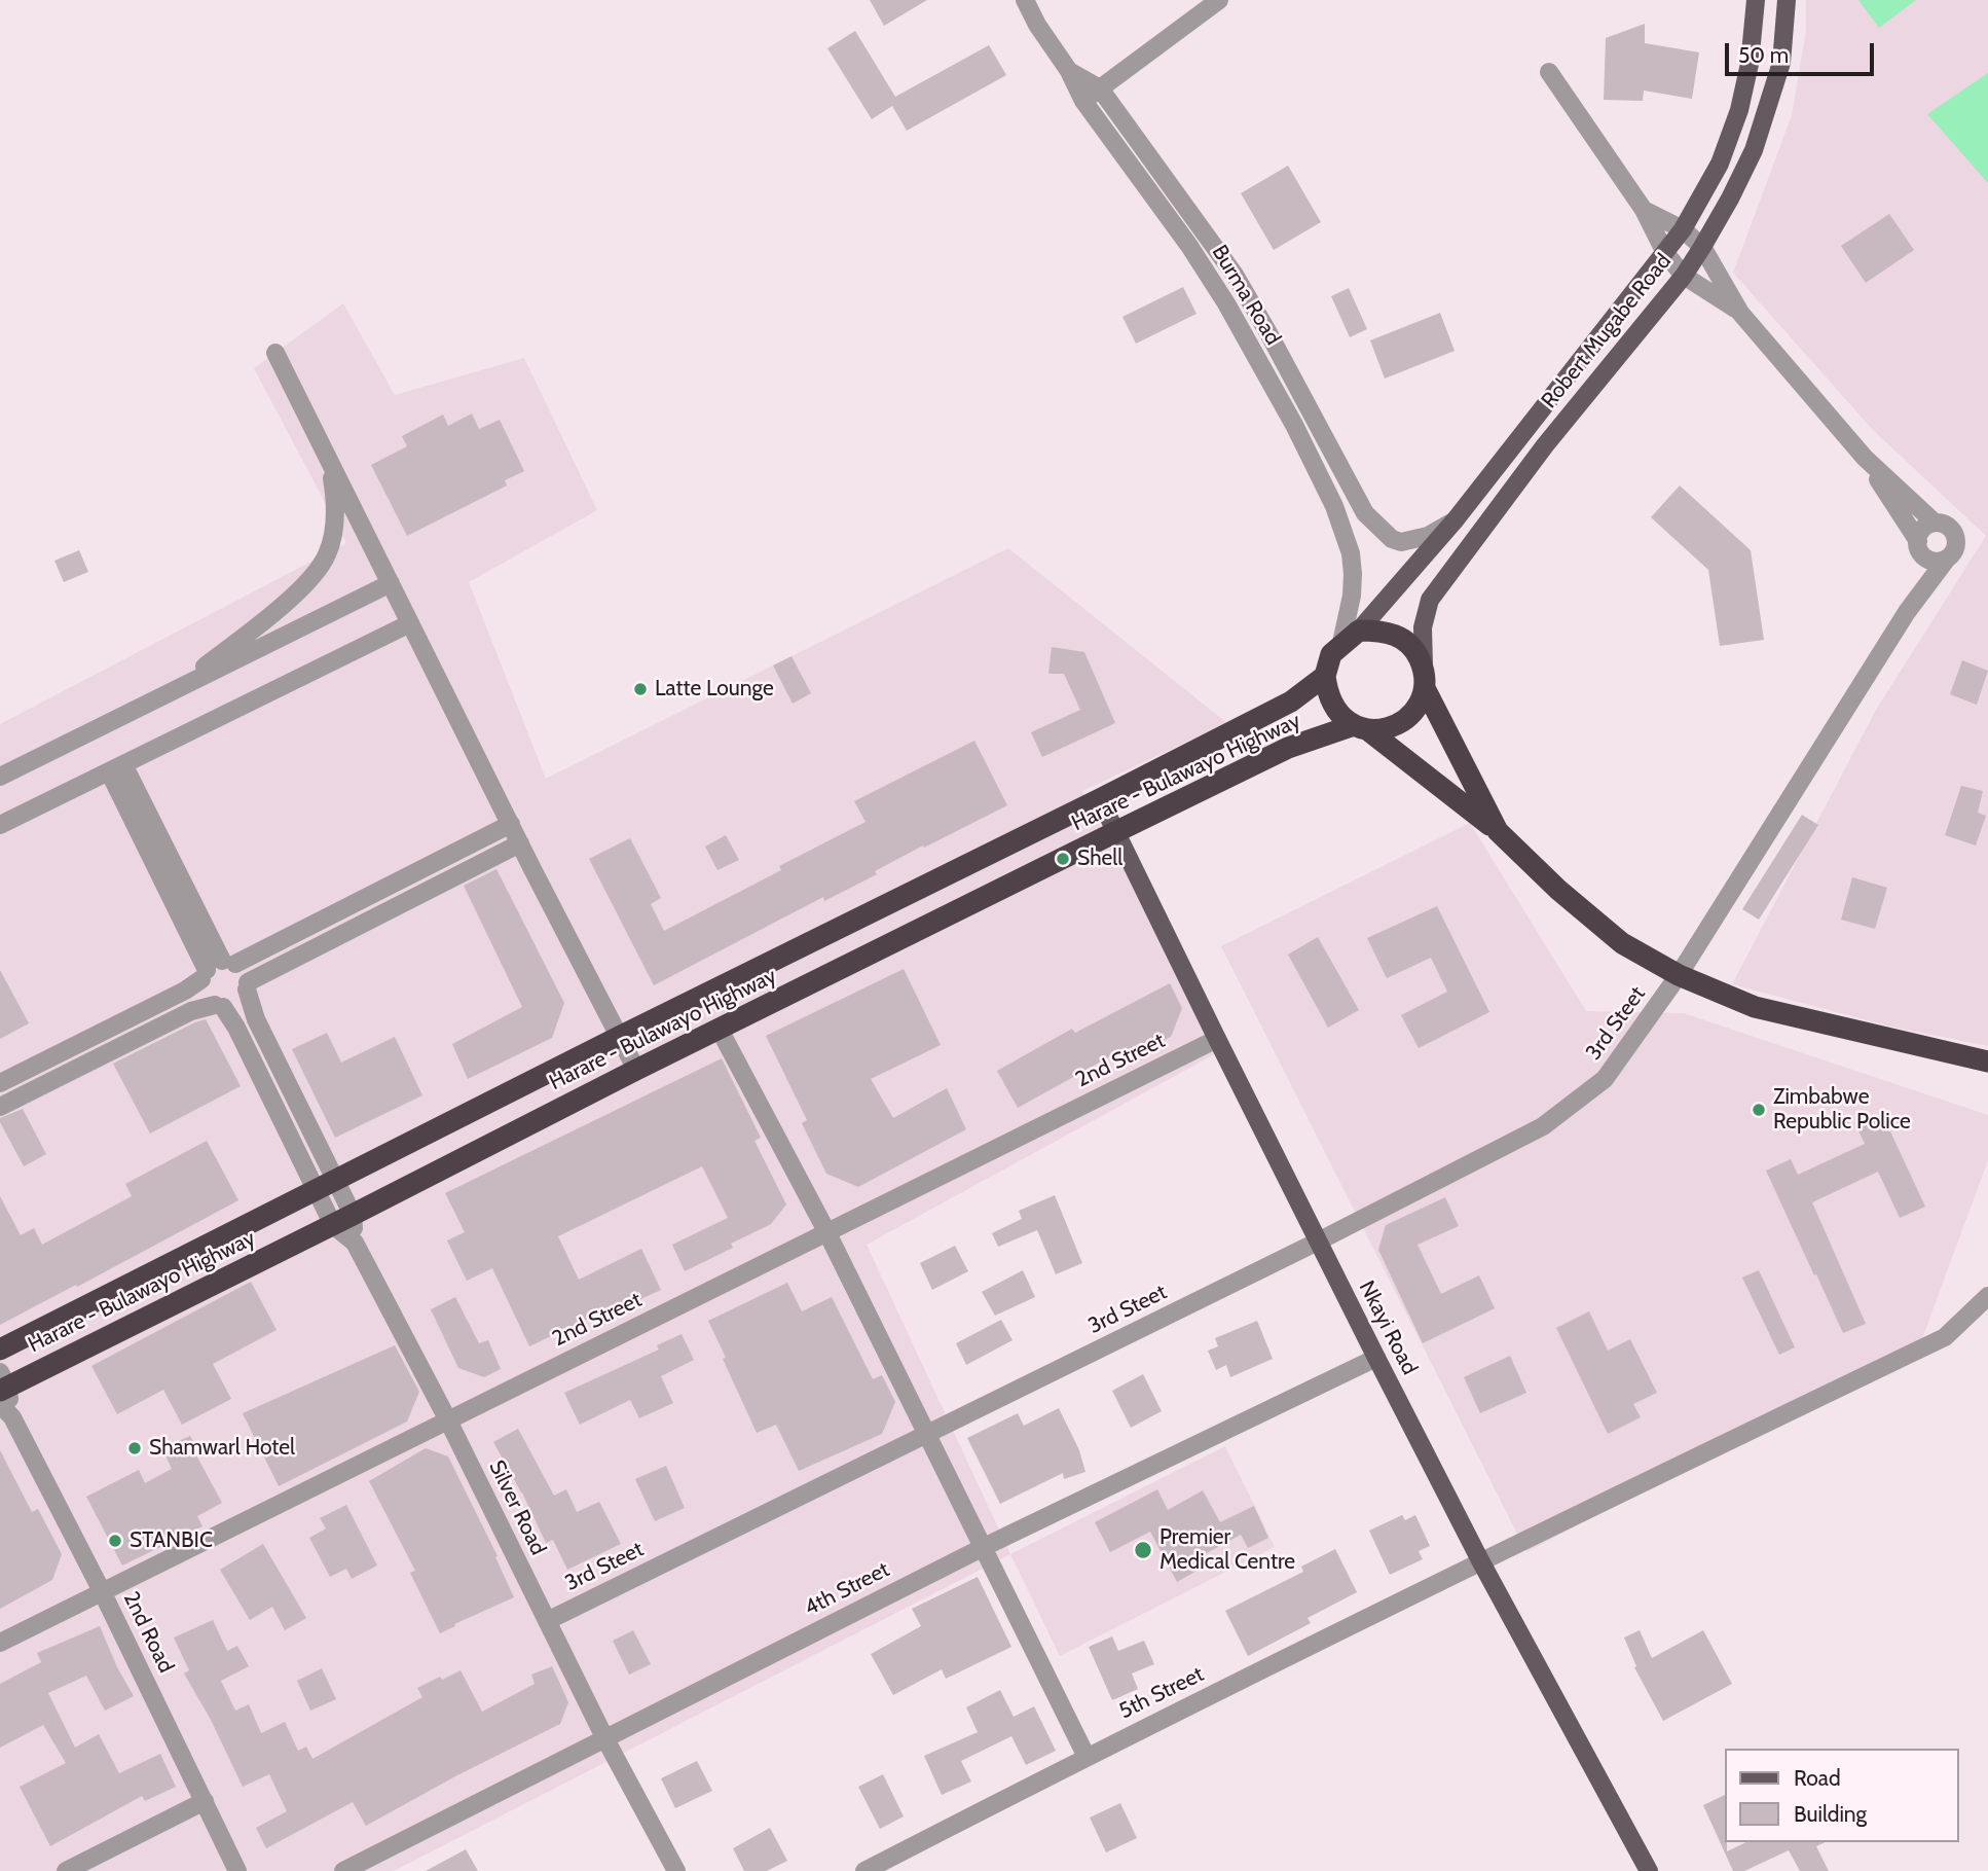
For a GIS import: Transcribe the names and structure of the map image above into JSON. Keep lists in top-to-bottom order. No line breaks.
{"streets":{"highway":["Harare - Bulawayo Highway"],"main road":["Robert Mugabe Road","Nkayi Road"],"street":["Burma Road","3rd Steet","2nd Street","Silver Road","4th Street","2nd Road","5th Street"]},"crossings":[["Burma Road","Robert Mugabe Road"],["Burma Road","Harare - Bulawayo Highway"],["Robert Mugabe Road","Harare - Bulawayo Highway"],["Harare - Bulawayo Highway","Nkayi Road"],["Harare - Bulawayo Highway","Silver Road"],["Harare - Bulawayo Highway","2nd Road"],["3rd Steet","Nkayi Road"],["3rd Steet","Silver Road"],["2nd Street","Nkayi Road"],["2nd Street","Silver Road"],["2nd Street","2nd Road"],["Nkayi Road","4th Street"],["Nkayi Road","5th Street"],["Silver Road","4th Street"]],"places":["Latte Lounge","Shell","Zimbabwe Republic Police","Shamwarl Hotel","STANBIC","Premier Medical Centre"],"legend":["Road","Building"],"scale_bar":"50 m"}
